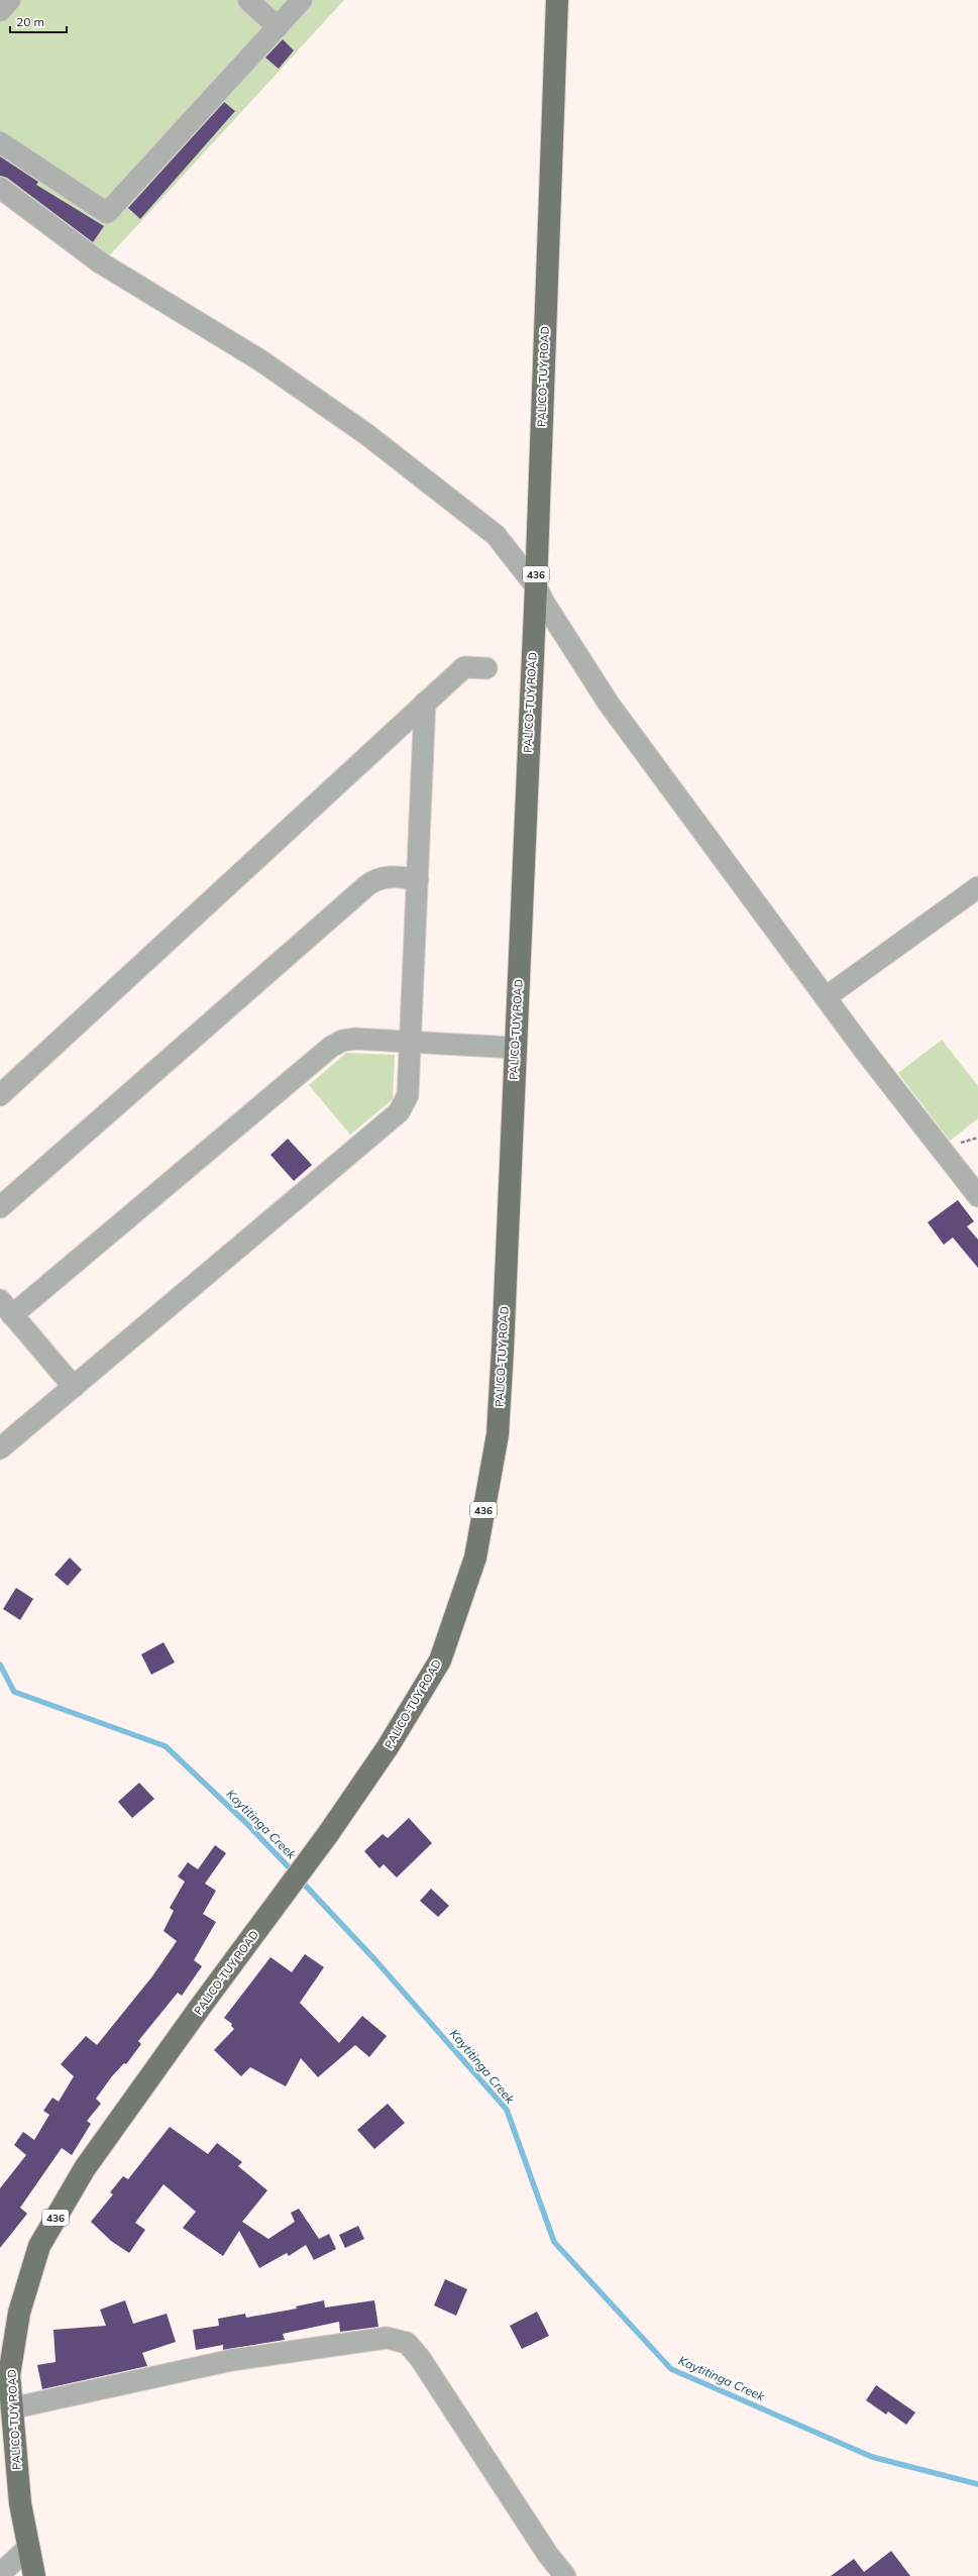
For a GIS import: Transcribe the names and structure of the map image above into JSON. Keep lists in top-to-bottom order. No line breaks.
{"streets":{"main road":["PALICO-TUY ROAD","436"]},"water":["Kaytitinga Creek"],"scale_bar":"20 m"}
